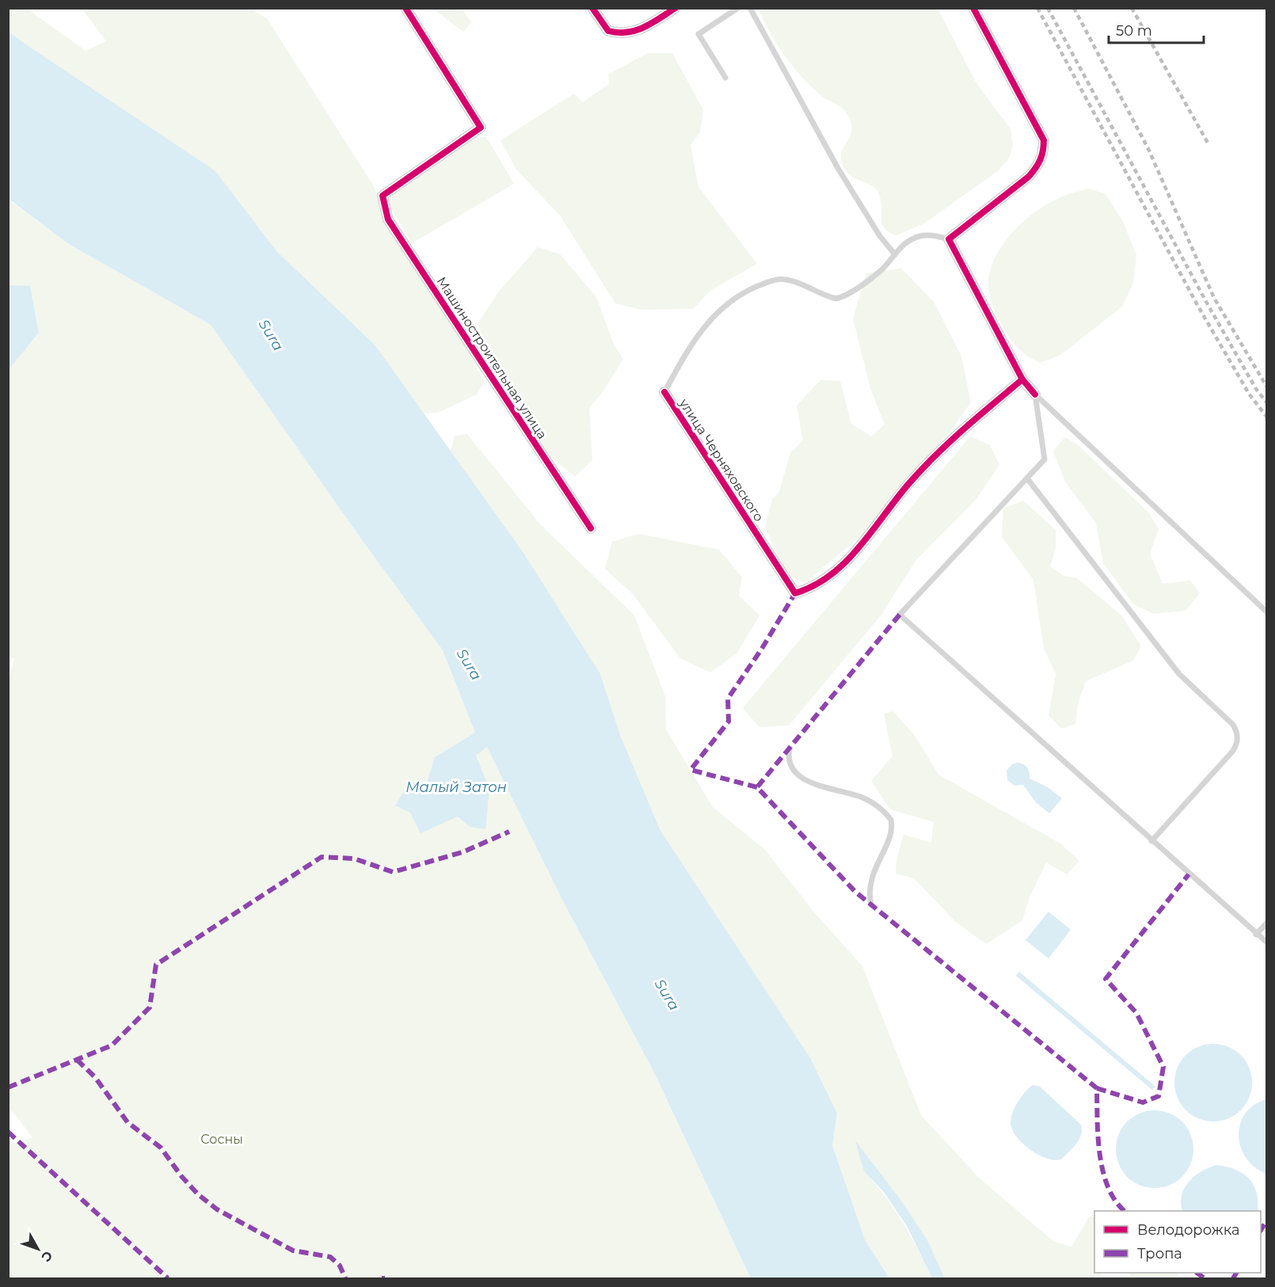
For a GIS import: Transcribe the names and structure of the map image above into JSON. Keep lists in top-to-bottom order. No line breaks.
{"streets":{"street":["Машиностроительная улица","улица Черняховского"]},"water":["Sura","Малый Затон"],"parks":["Сосны"],"legend":["Велодорожка","Тропа"],"scale_bar":"50 m","north":"bottom right"}
